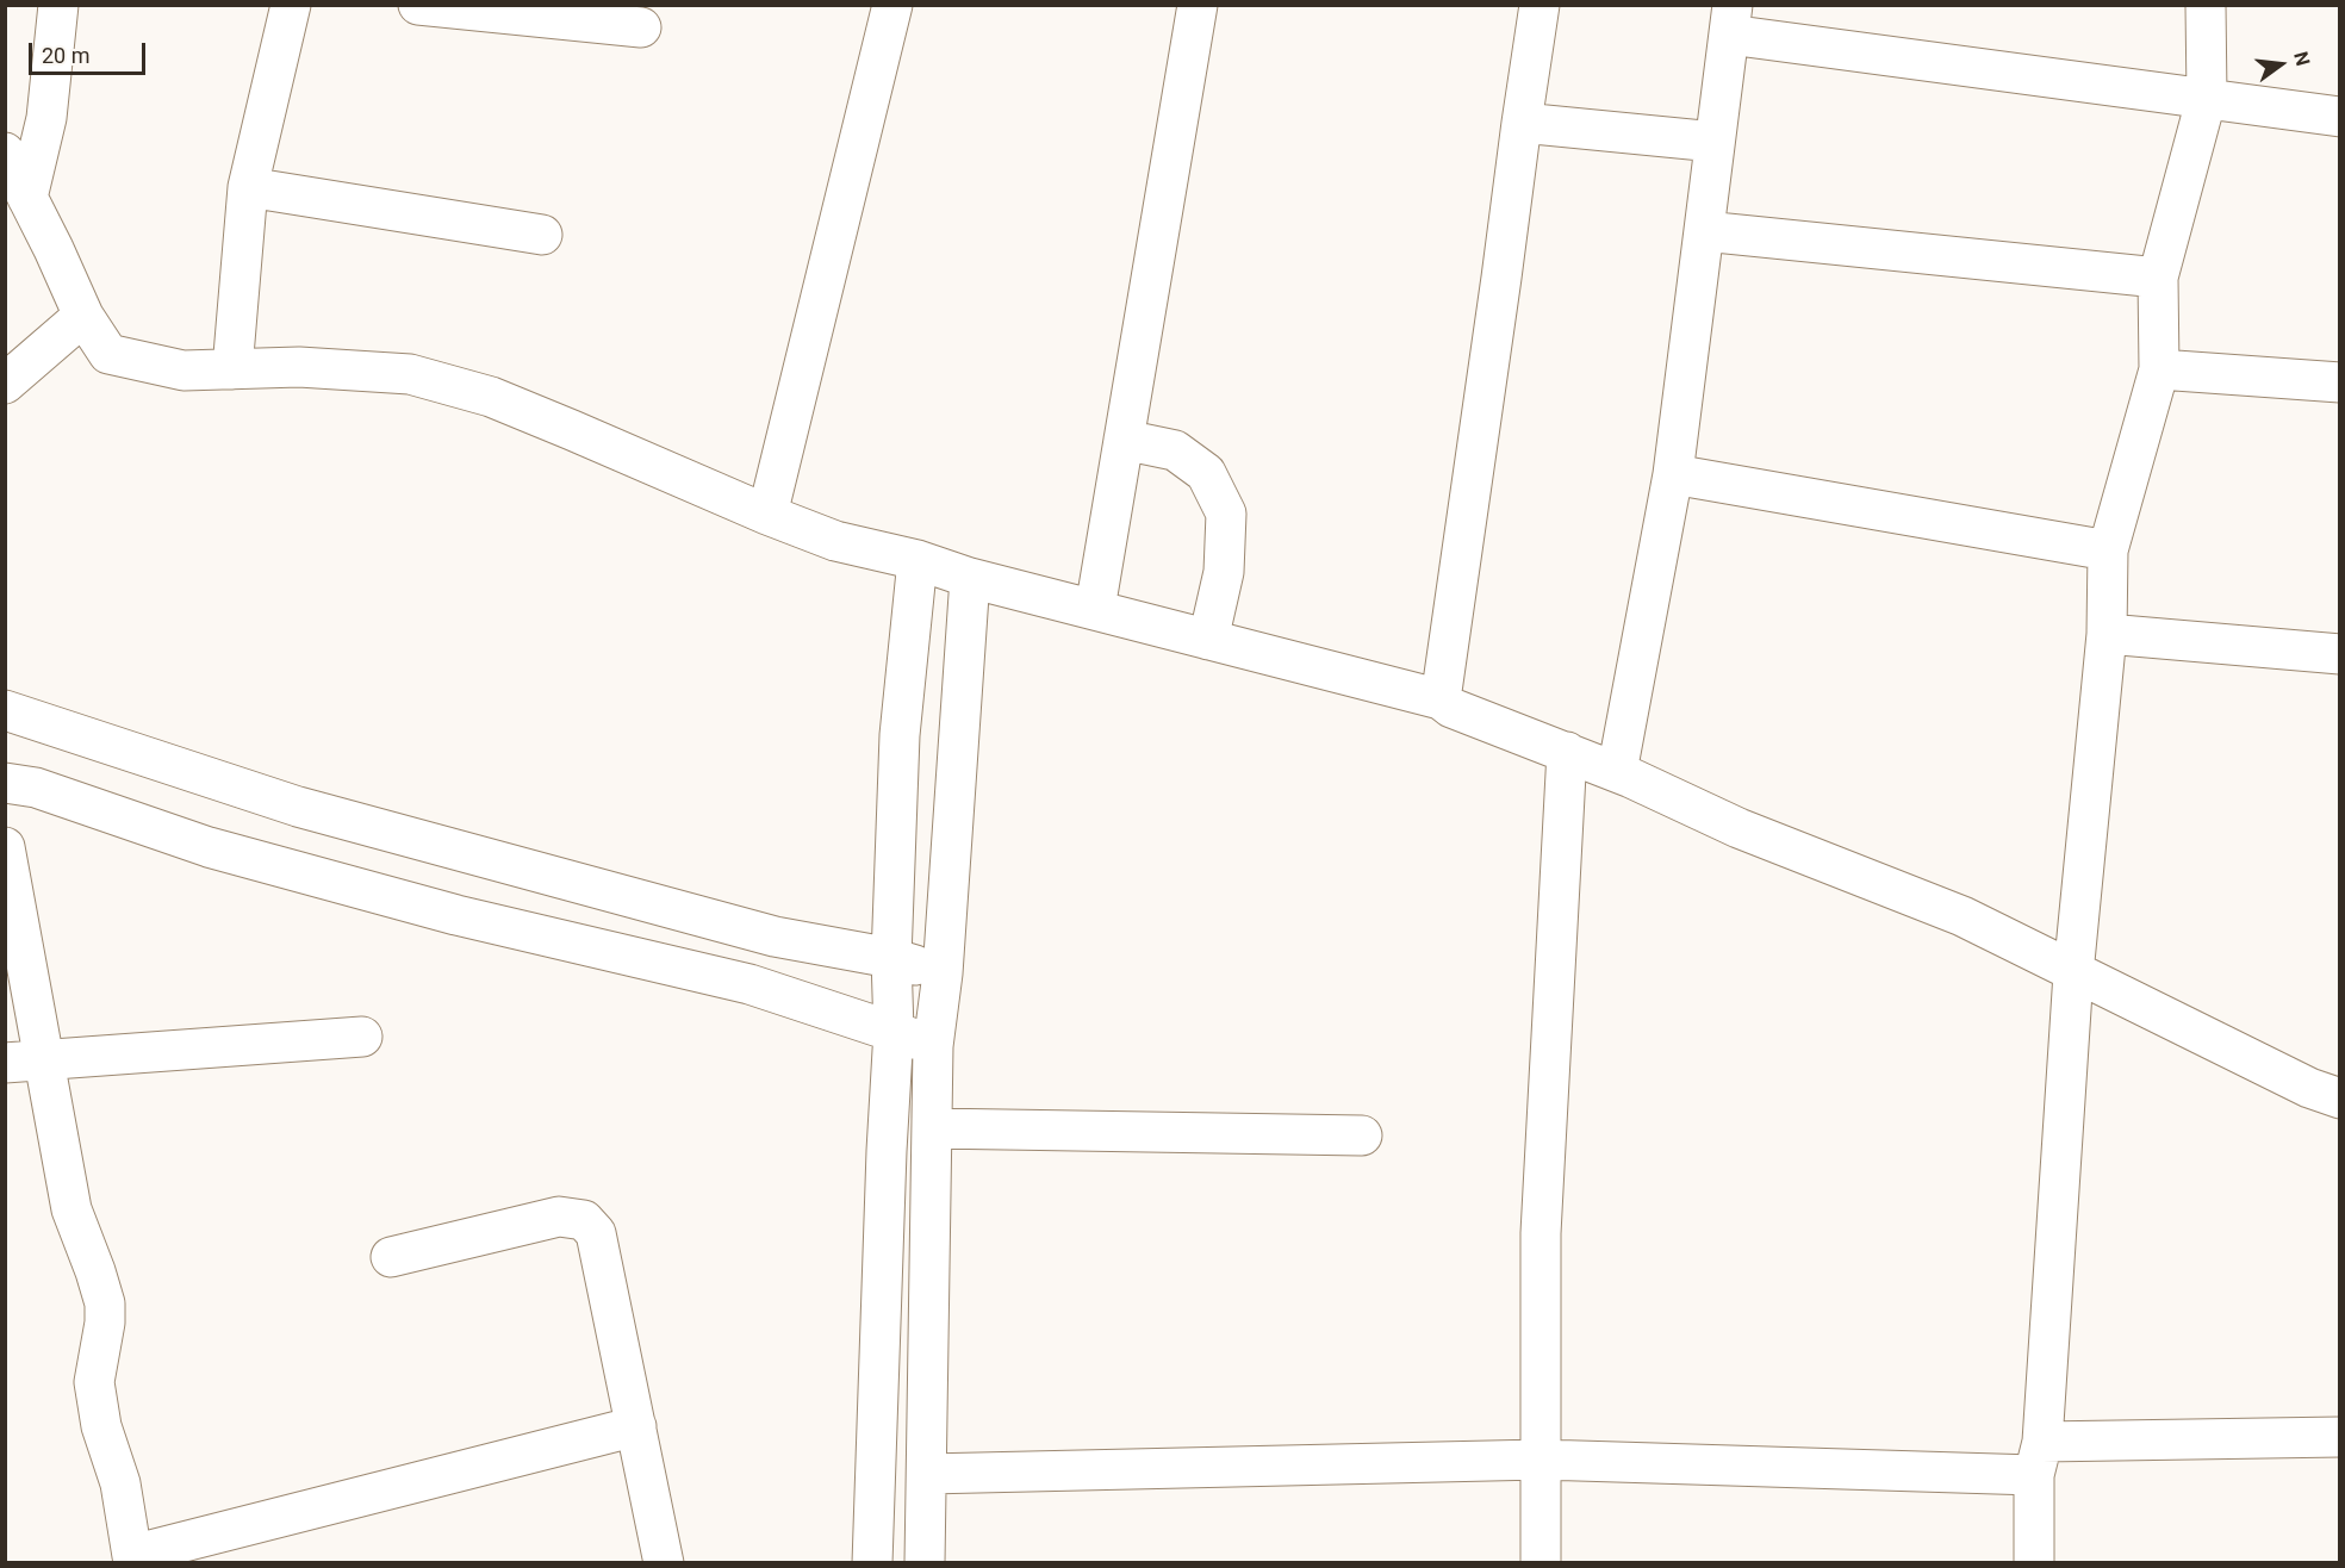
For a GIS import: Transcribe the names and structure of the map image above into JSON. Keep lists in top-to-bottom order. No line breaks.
{"scale_bar":"20 m","north":"right"}
